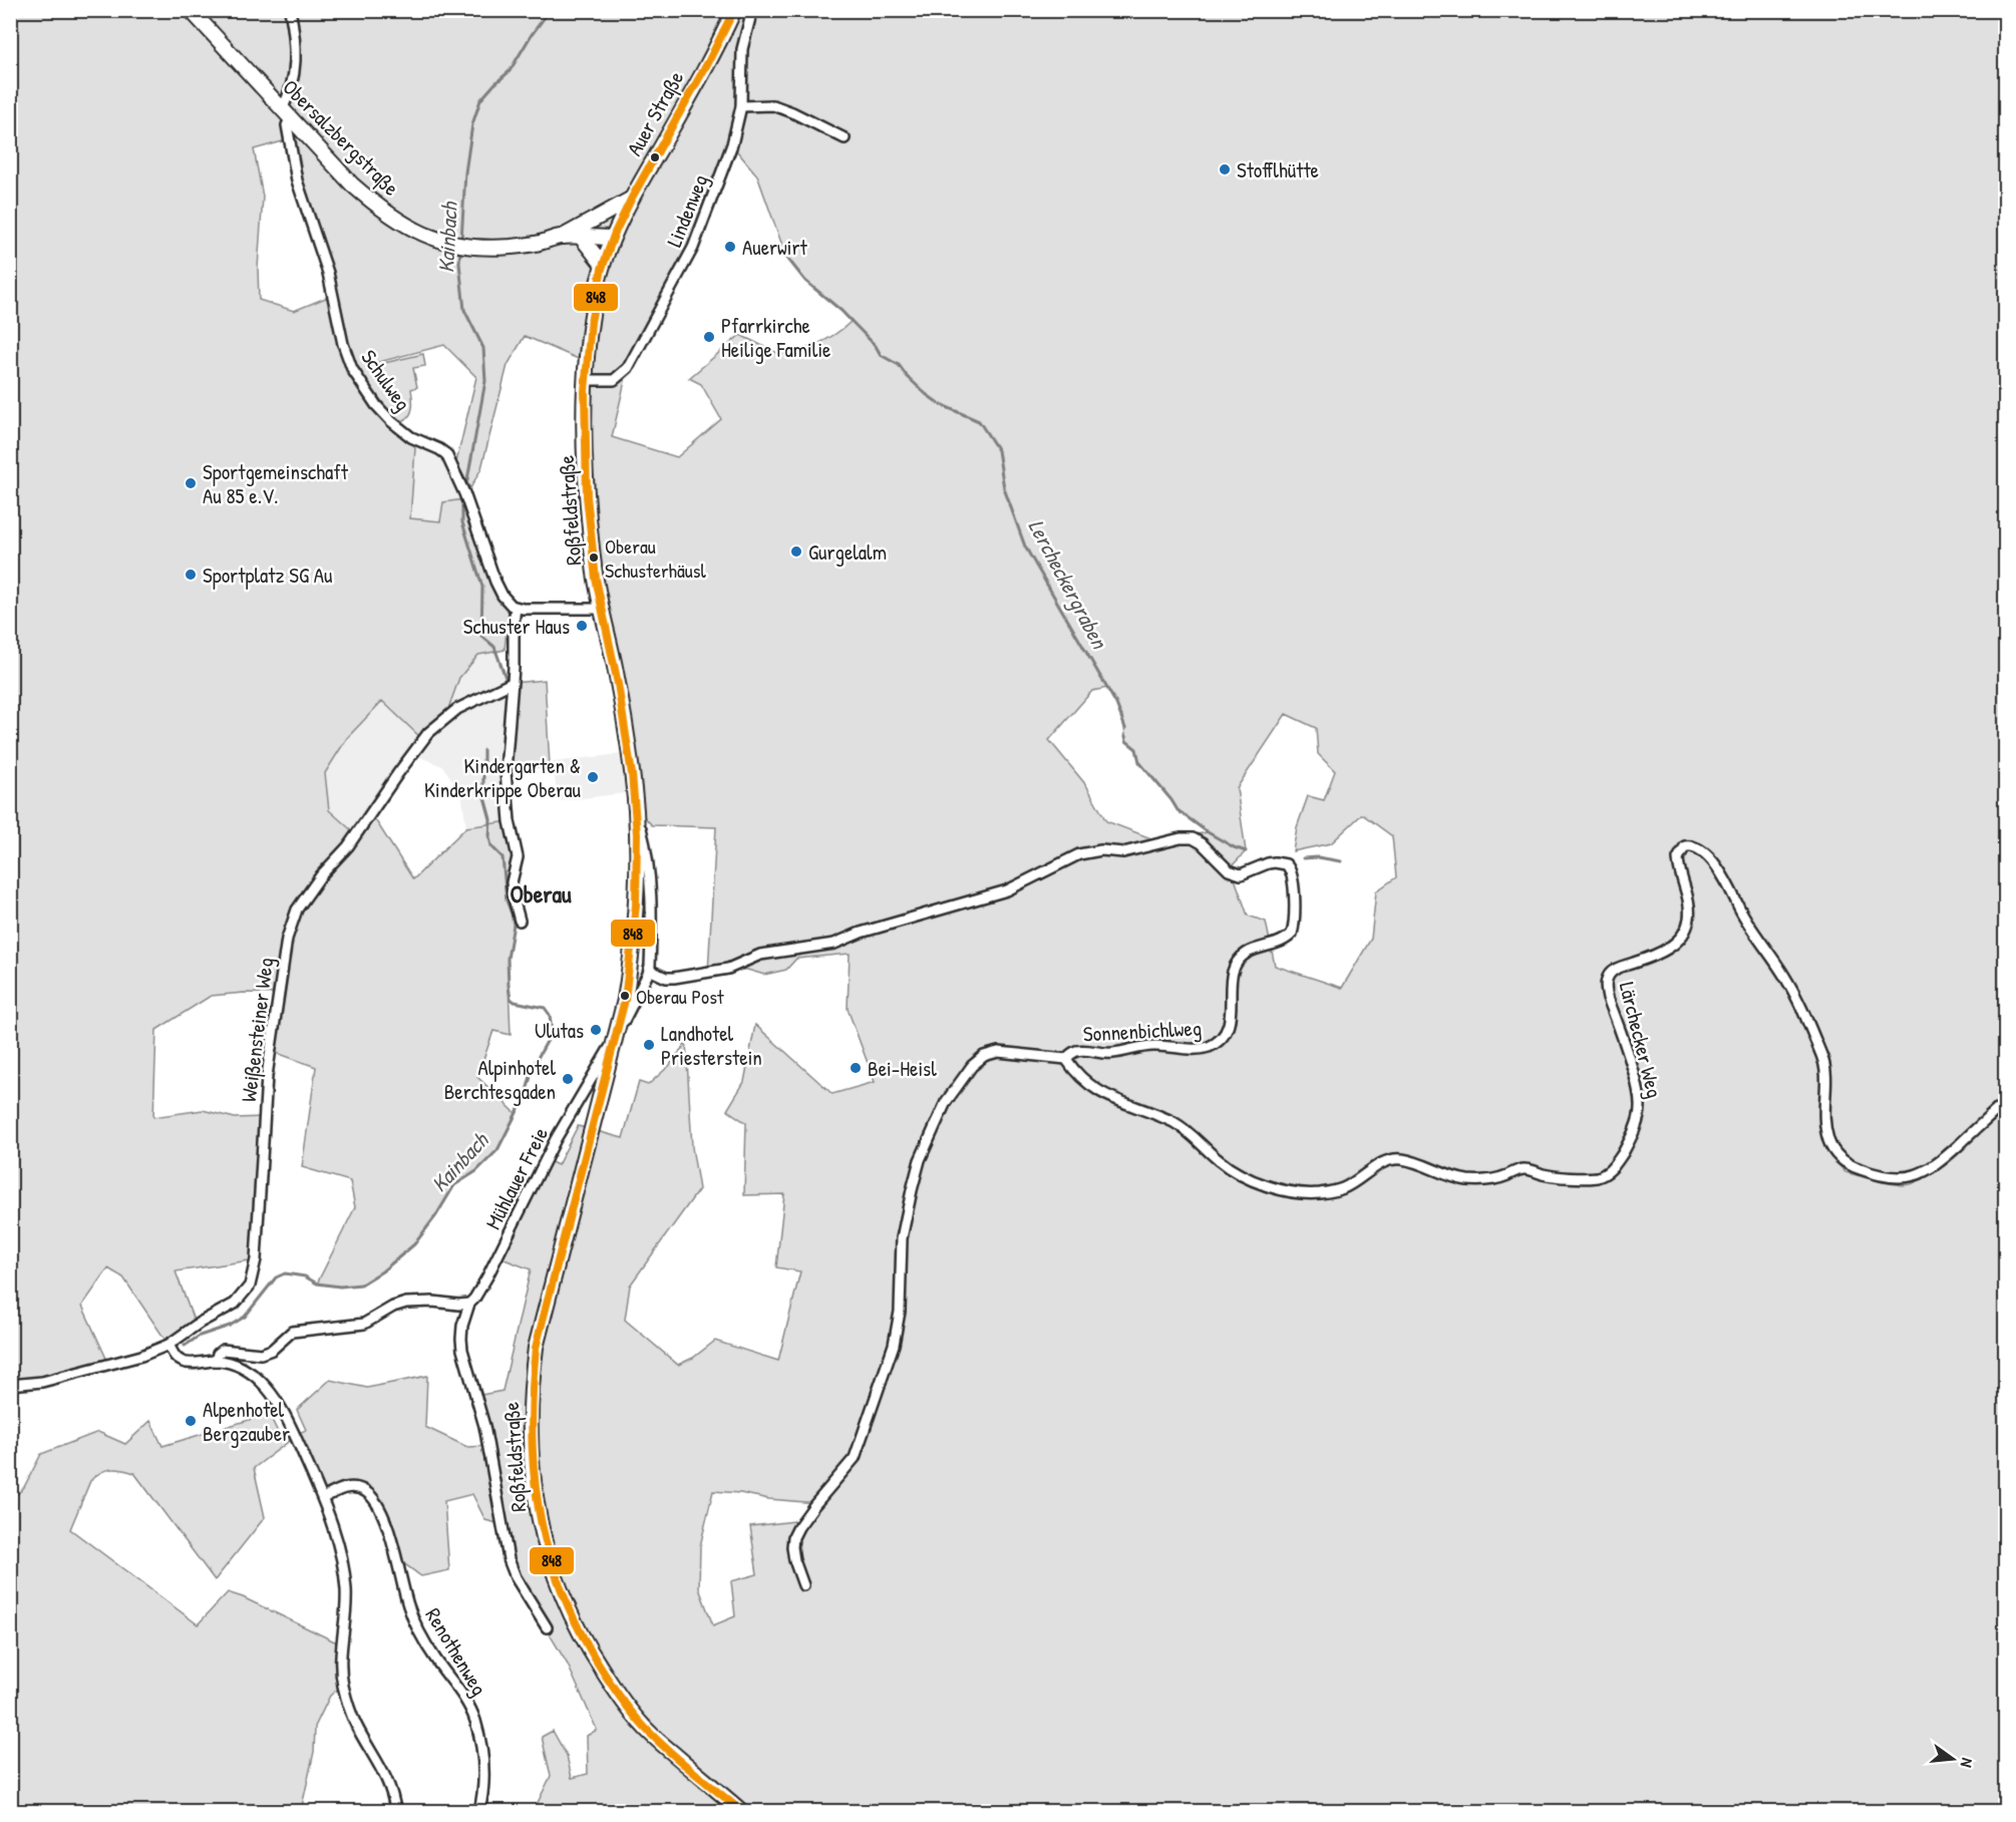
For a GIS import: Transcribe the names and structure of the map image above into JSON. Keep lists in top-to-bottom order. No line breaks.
{"streets":{"main road":["Auer Straße","Obersalzbergstraße","Roßfeldstraße"],"street":["Lindenweg","Schulweg","Weißensteiner Weg","Sonnenbichlweg","Lärchecker Weg","Mühlauer Freie","Renothenweg"]},"crossings":[["Auer Straße","Obersalzbergstraße"],["Auer Straße","Roßfeldstraße"],["Obersalzbergstraße","Schulweg"],["Obersalzbergstraße","Roßfeldstraße"],["Lindenweg","Roßfeldstraße"],["Roßfeldstraße","Sonnenbichlweg"],["Roßfeldstraße","Mühlauer Freie"],["Sonnenbichlweg","Lärchecker Weg"]],"districts":["Oberau"],"water":["Kainbach","Lercheckergraben"],"places":["Stofflhütte","Auerwirt","Pfarrkirche Heilige Familie","Sportgemeinschaft Au 85 e.V.","Gurgelalm","Oberau Schusterhäusl","Sportplatz SG Au","Schuster Haus","Kindergarten & Kinderkrippe Oberau","Oberau Post","Ulutas","Landhotel Priesterstein","Bei-Heisl","Alpinhotel Berchtesgaden","Alpenhotel Bergzauber"],"lines":["transit line 848"],"north":"right"}
